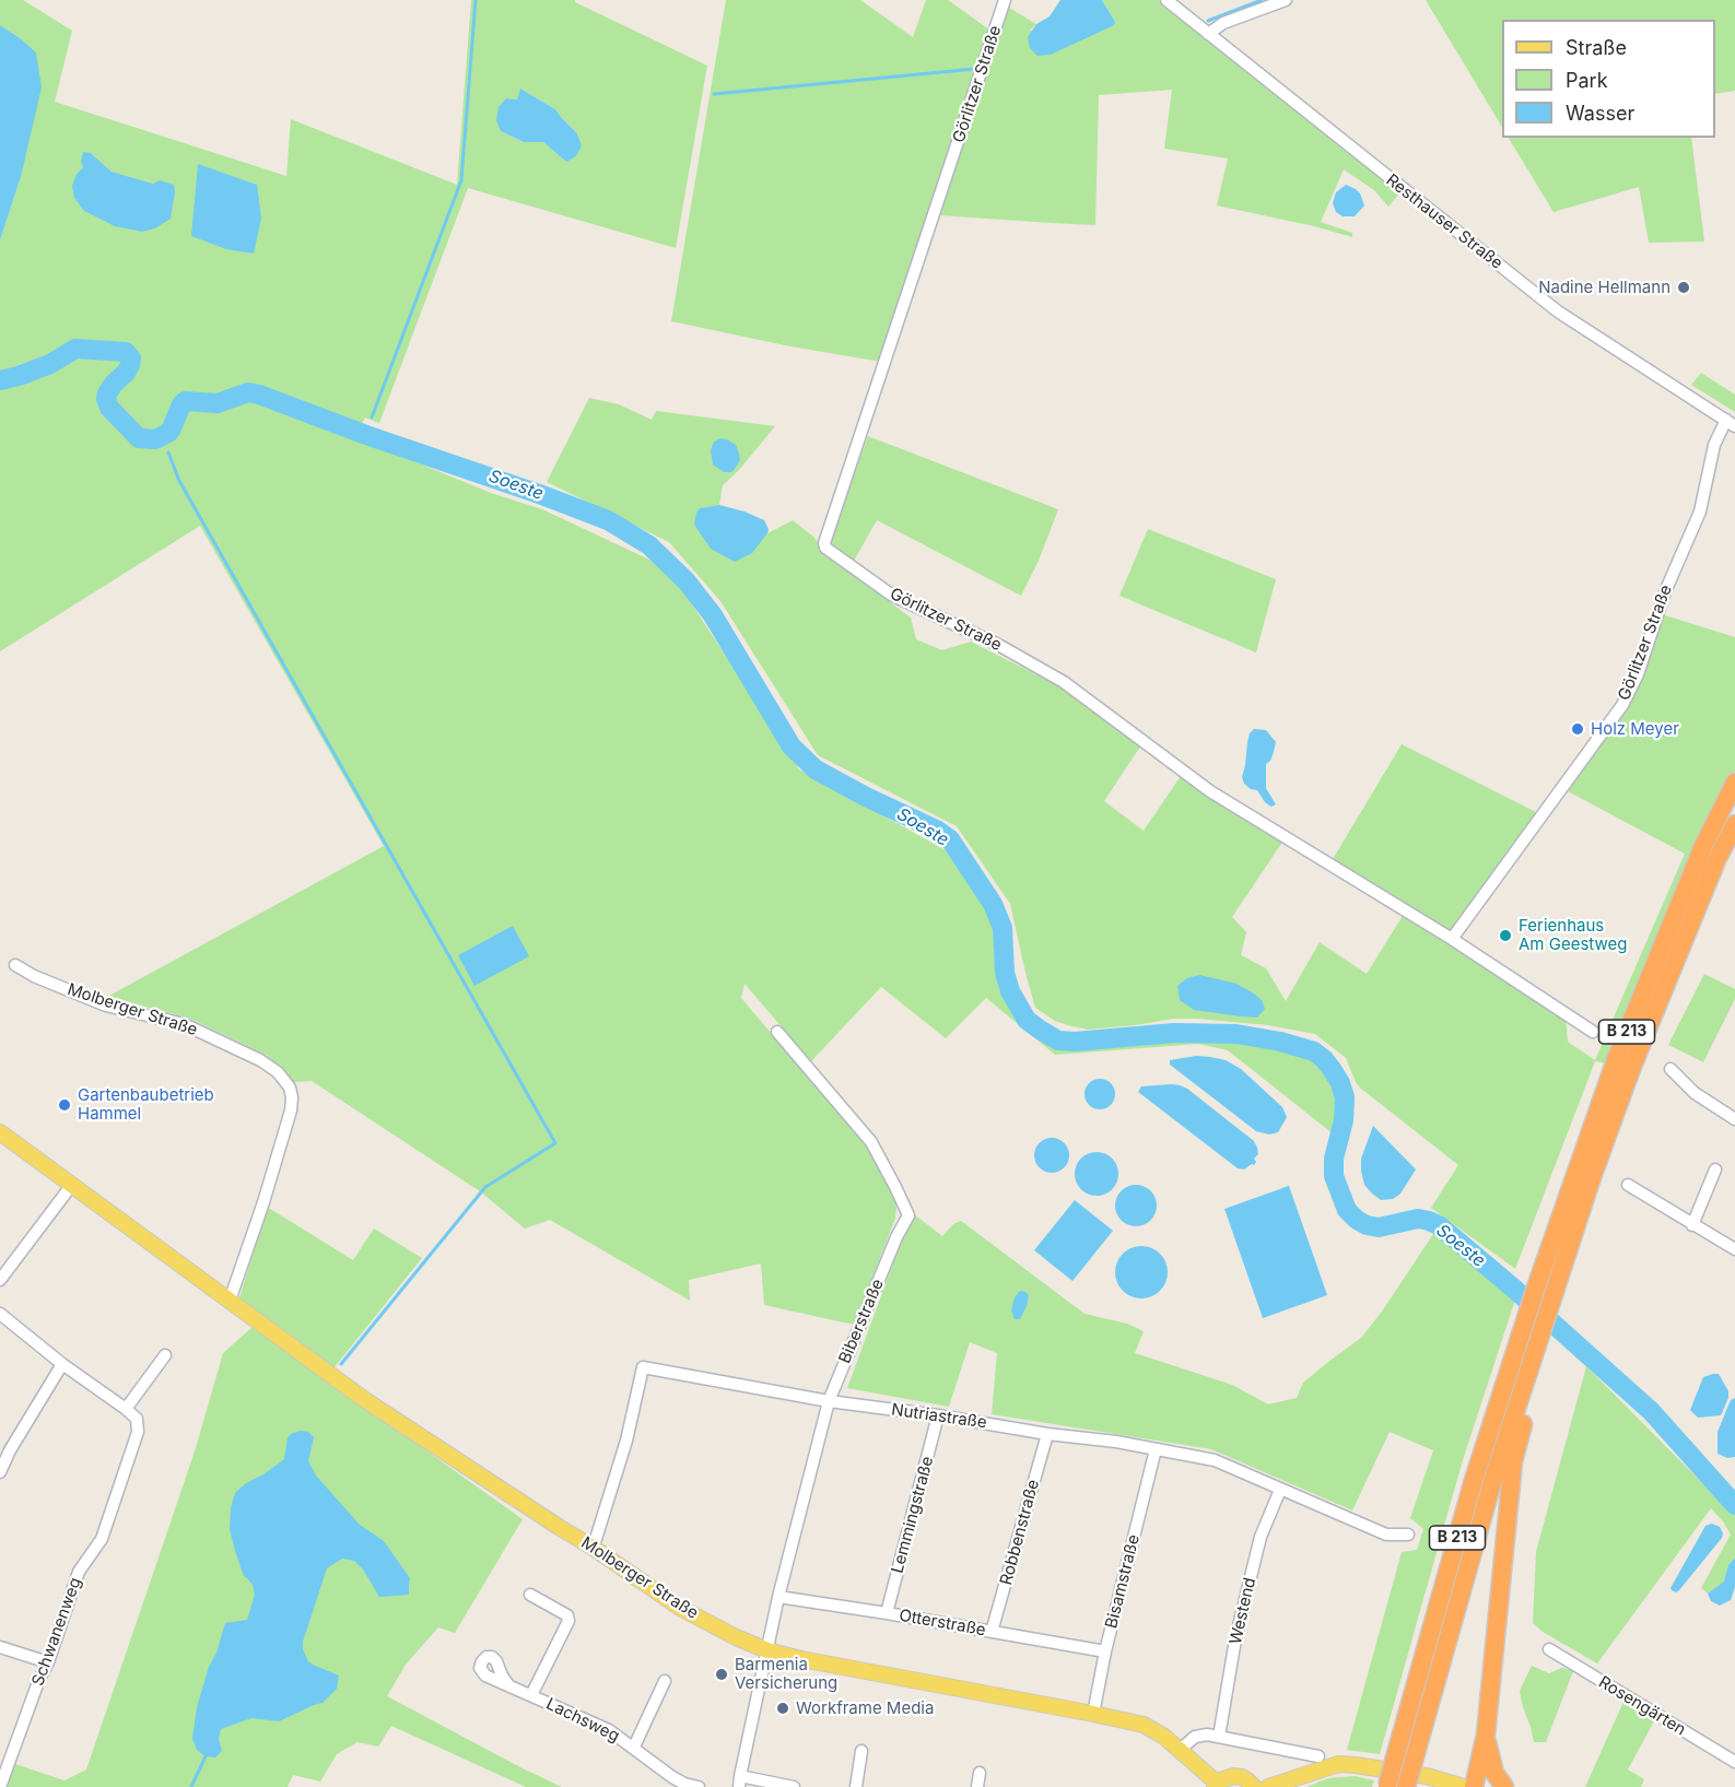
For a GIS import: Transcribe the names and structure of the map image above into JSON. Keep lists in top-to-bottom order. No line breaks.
{"streets":{"highway":["B 213"],"main road":["Molberger Straße"],"street":["Görlitzer Straße","Resthauser Straße","Biberstraße","Nutriastraße","Lemmingstraße","Robbenstraße","Bisamstraße","Westend","Otterstraße","Schwanenweg","Rosengärten","Lachsweg"]},"crossings":[["Görlitzer Straße","Resthauser Straße"],["Molberger Straße","Biberstraße"],["Molberger Straße","Nutriastraße"],["Molberger Straße","Bisamstraße"],["Biberstraße","Nutriastraße"],["Biberstraße","Otterstraße"],["Nutriastraße","Lemmingstraße"],["Nutriastraße","Robbenstraße"],["Nutriastraße","Bisamstraße"],["Nutriastraße","Westend"],["Lemmingstraße","Otterstraße"],["Robbenstraße","Otterstraße"],["Bisamstraße","Otterstraße"]],"water":["Soeste"],"places":["Nadine Hellmann","Holz Meyer","Ferienhaus Am Geestweg","Gartenbaubetrieb Hammel","Barmenia Versicherung","Workframe Media"],"legend":["Straße","Park","Wasser"]}
